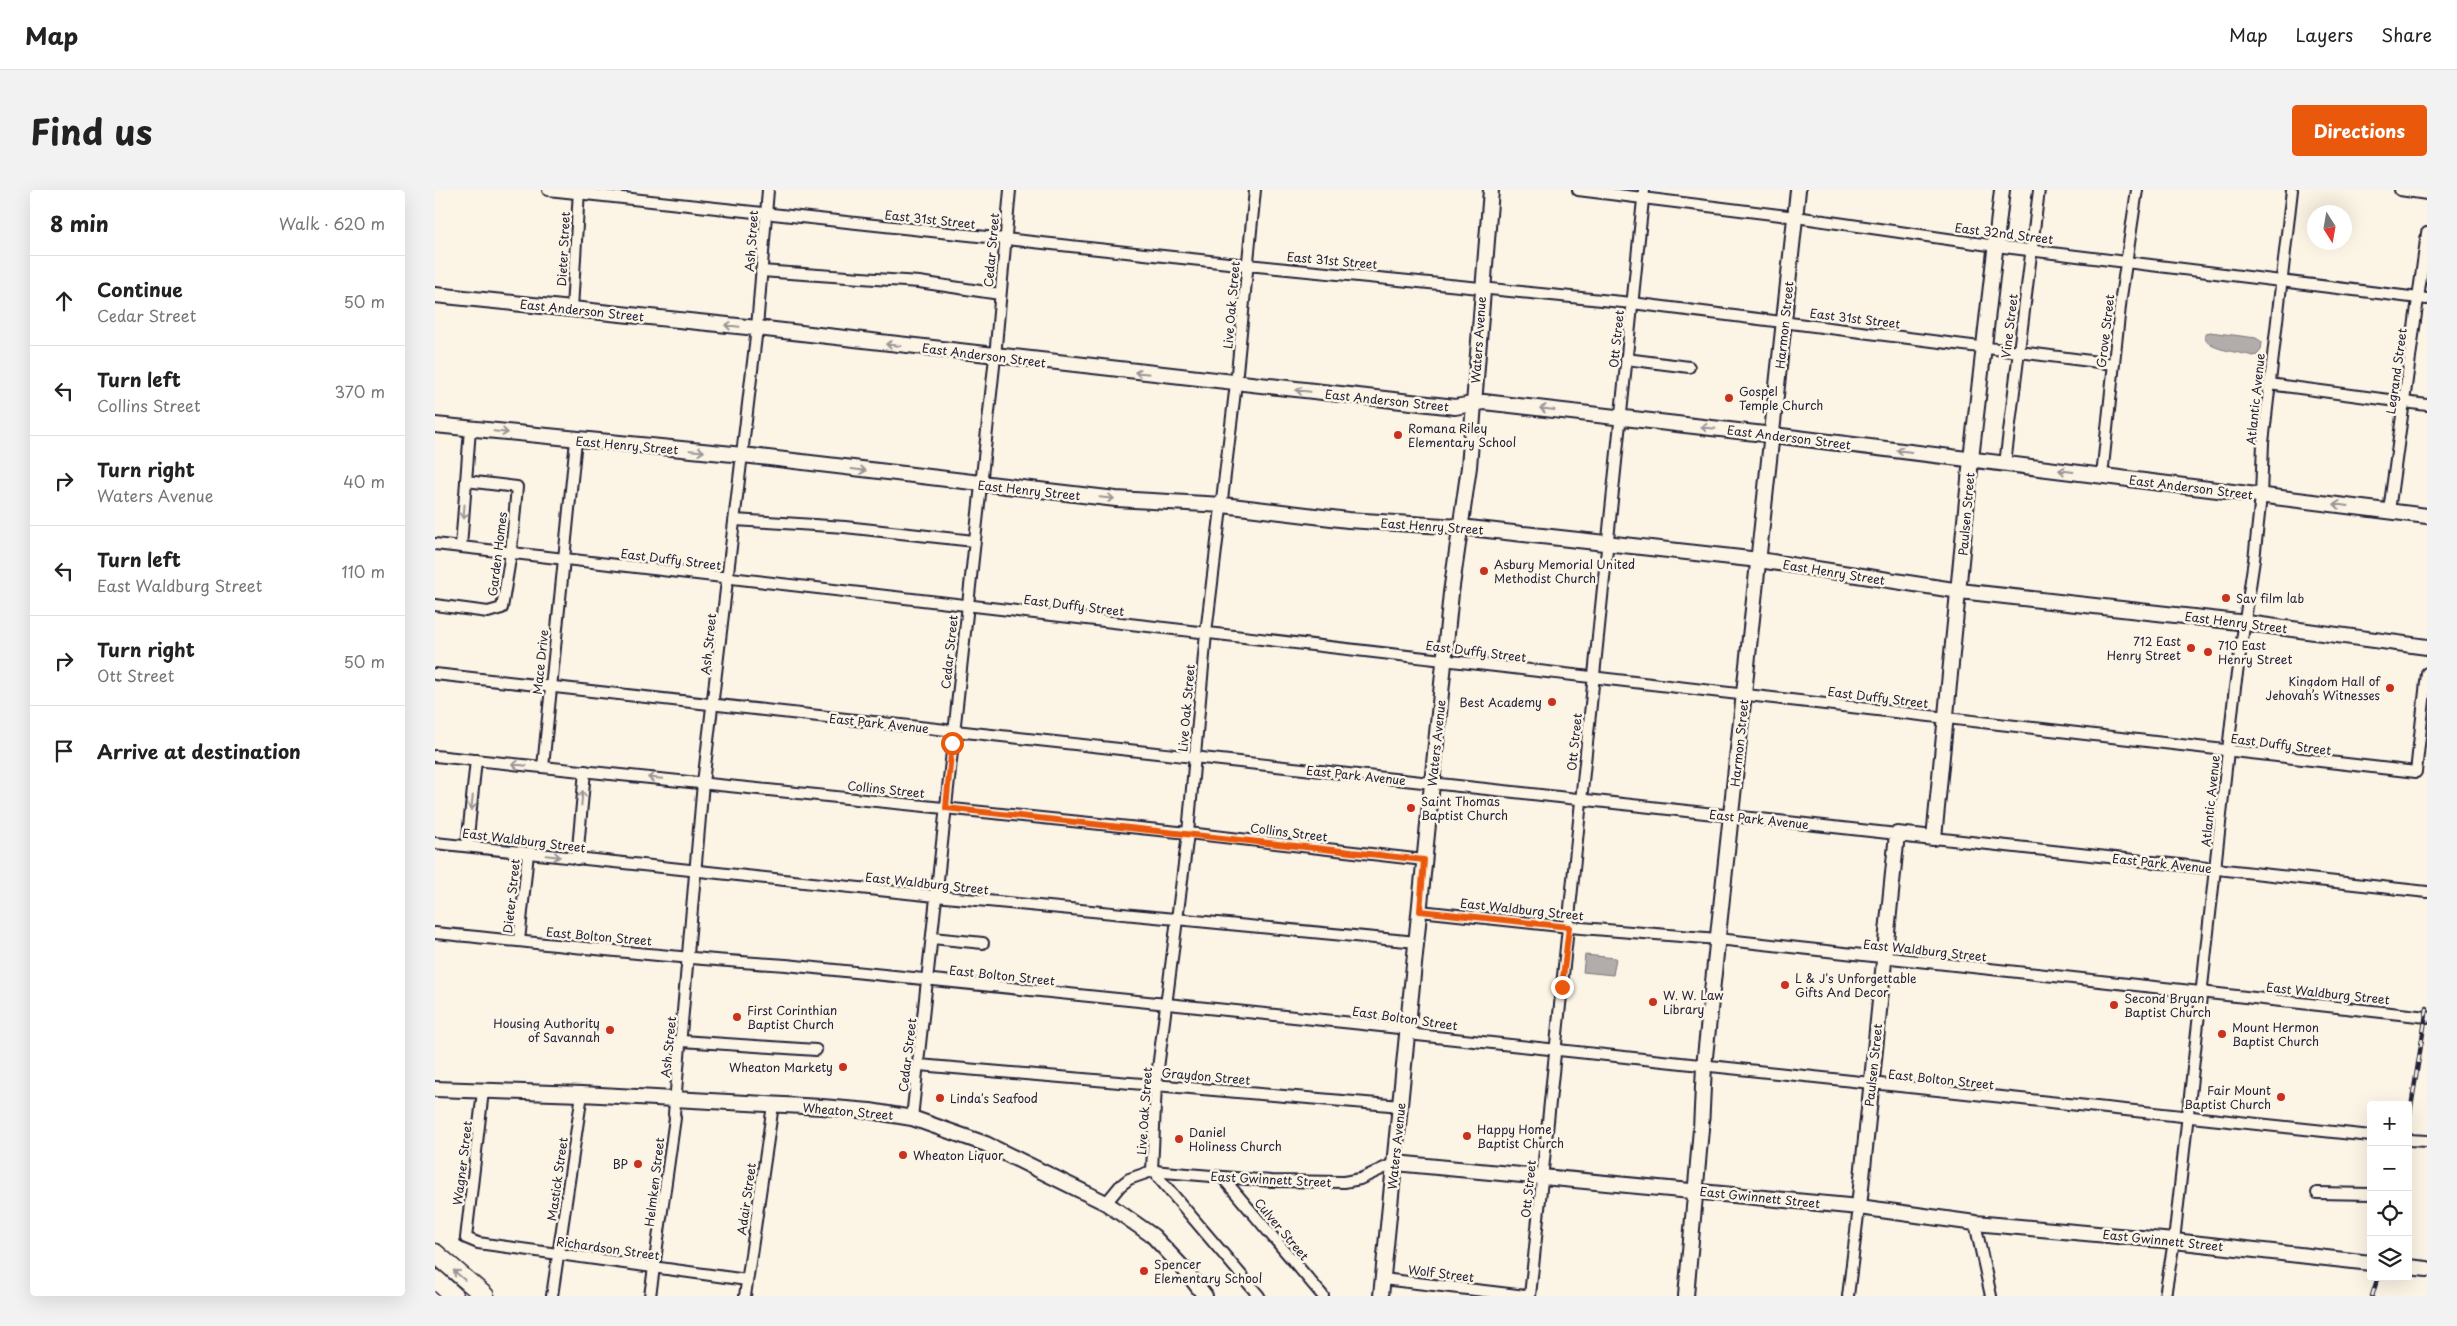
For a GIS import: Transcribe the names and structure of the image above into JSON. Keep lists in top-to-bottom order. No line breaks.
{"streets":{"main road":["East Anderson Street","Harmon Street","Waters Avenue","East Henry Street","Paulsen Street","East Park Avenue","Wheaton Street","East Gwinnett Street"],"street":["East 31st Street","East 32nd Street","Ash Street","Dieter Street","Cedar Street","Live Oak Street","Vine Street","Grove Street","Ott Street","Legrand Street","Atlantic Avenue","Garden Homes","East Duffy Street","Mace Drive","Collins Street","East Waldburg Street","East Bolton Street","Graydon Street","Wagner Street","Mastick Street","Helmken Street","Adair Street","Culver Street","Richardson Street","Wolf Street"]},"crossings":[["East 31st Street","Ash Street"],["East 31st Street","Dieter Street"],["East 31st Street","Cedar Street"],["East 31st Street","Live Oak Street"],["East 31st Street","Harmon Street"],["East 31st Street","Vine Street"],["East 31st Street","Grove Street"],["East 31st Street","Ott Street"],["East 31st Street","Waters Avenue"],["East 31st Street","Paulsen Street"],["East 32nd Street","Harmon Street"],["East 32nd Street","Vine Street"],["East 32nd Street","Grove Street"],["East 32nd Street","Ott Street"],["East 32nd Street","Legrand Street"],["East 32nd Street","Atlantic Avenue"],["East 32nd Street","Paulsen Street"],["Ash Street","East Anderson Street"],["Ash Street","East Henry Street"],["Ash Street","East Duffy Street"],["Ash Street","East Park Avenue"],["Ash Street","Collins Street"],["Ash Street","East Waldburg Street"],["Ash Street","East Bolton Street"],["Ash Street","Wheaton Street"],["Ash Street","Helmken Street"],["Dieter Street","East Anderson Street"],["Dieter Street","East Waldburg Street"],["Dieter Street","East Bolton Street"],["Cedar Street","East Anderson Street"],["Cedar Street","East Henry Street"],["Cedar Street","East Duffy Street"],["Cedar Street","East Park Avenue"],["Cedar Street","Collins Street"],["Cedar Street","East Waldburg Street"],["Cedar Street","East Bolton Street"],["Cedar Street","Graydon Street"],["Cedar Street","Wheaton Street"],["Live Oak Street","East Anderson Street"],["Live Oak Street","East Henry Street"],["Live Oak Street","East Duffy Street"],["Live Oak Street","East Park Avenue"],["Live Oak Street","Collins Street"],["Live Oak Street","East Waldburg Street"],["Live Oak Street","East Bolton Street"],["Live Oak Street","Graydon Street"],["Live Oak Street","Wheaton Street"],["Live Oak Street","East Gwinnett Street"],["East Anderson Street","Harmon Street"],["East Anderson Street","Vine Street"],["East Anderson Street","Grove Street"],["East Anderson Street","Ott Street"],["East Anderson Street","Waters Avenue"],["East Anderson Street","Legrand Street"],["East Anderson Street","Atlantic Avenue"],["East Anderson Street","Paulsen Street"],["Harmon Street","East Henry Street"],["Harmon Street","East Duffy Street"],["Harmon Street","East Park Avenue"],["Harmon Street","East Waldburg Street"],["Harmon Street","East Bolton Street"],["Harmon Street","East Gwinnett Street"],["Ott Street","East Henry Street"],["Ott Street","East Duffy Street"],["Ott Street","East Park Avenue"],["Ott Street","East Waldburg Street"],["Ott Street","East Bolton Street"],["Ott Street","East Gwinnett Street"],["Ott Street","Wolf Street"],["Waters Avenue","East Henry Street"],["Waters Avenue","East Duffy Street"],["Waters Avenue","East Park Avenue"],["Waters Avenue","Collins Street"],["Waters Avenue","East Waldburg Street"],["Waters Avenue","East Bolton Street"],["Waters Avenue","Graydon Street"],["Waters Avenue","East Gwinnett Street"],["Waters Avenue","Wolf Street"],["Atlantic Avenue","East Henry Street"],["Atlantic Avenue","East Duffy Street"],["Atlantic Avenue","East Park Avenue"],["Atlantic Avenue","East Waldburg Street"],["Atlantic Avenue","East Bolton Street"],["Atlantic Avenue","East Gwinnett Street"],["East Henry Street","Paulsen Street"],["Paulsen Street","East Duffy Street"],["Paulsen Street","East Park Avenue"],["Paulsen Street","East Waldburg Street"],["Paulsen Street","East Bolton Street"],["Paulsen Street","East Gwinnett Street"],["Garden Homes","East Duffy Street"],["East Duffy Street","Mace Drive"],["Mace Drive","East Park Avenue"],["Mace Drive","Collins Street"],["Wheaton Street","Wagner Street"],["Wheaton Street","Mastick Street"],["Wheaton Street","Helmken Street"],["Wheaton Street","Adair Street"],["Wagner Street","Richardson Street"],["Mastick Street","Richardson Street"],["East Gwinnett Street","Culver Street"],["Helmken Street","Richardson Street"],["Adair Street","Richardson Street"]],"one_way":["East Anderson Street","East Henry Street"],"places":["Gospel Temple Church","Romana Riley Elementary School","Asbury Memorial United Methodist Church","Sav film lab","712 East Henry Street","710 East Henry Street","Kingdom Hall of Jehovah’s Witnesses","Best Academy","Saint Thomas Baptist Church","L & J's Unforgettable Gifts And Decor","W. W. Law Library","Second Bryan Baptist Church","First Corinthian Baptist Church","Housing Authority of Savannah","Mount Hermon Baptist Church","Wheaton Markety","Fair Mount Baptist Church","Linda's Seafood","Happy Home Baptist Church","Daniel Holiness Church","Wheaton Liquor","BP","Spencer Elementary School"],"north":"bottom","page":{"header":"Map","nav":["Map","Layers","Share"],"title":"Find us","buttons":"Directions","heading":["8 min","Walk · 620 m"],"list":[["Continue","Cedar Street","50 m"],["Turn left","Collins Street","370 m"],["Turn right","Waters Avenue","40 m"],["Turn left","East Waldburg Street","110 m"],["Turn right","Ott Street","50 m"],"Arrive at destination"],"map_buttons":["+","−"]}}
